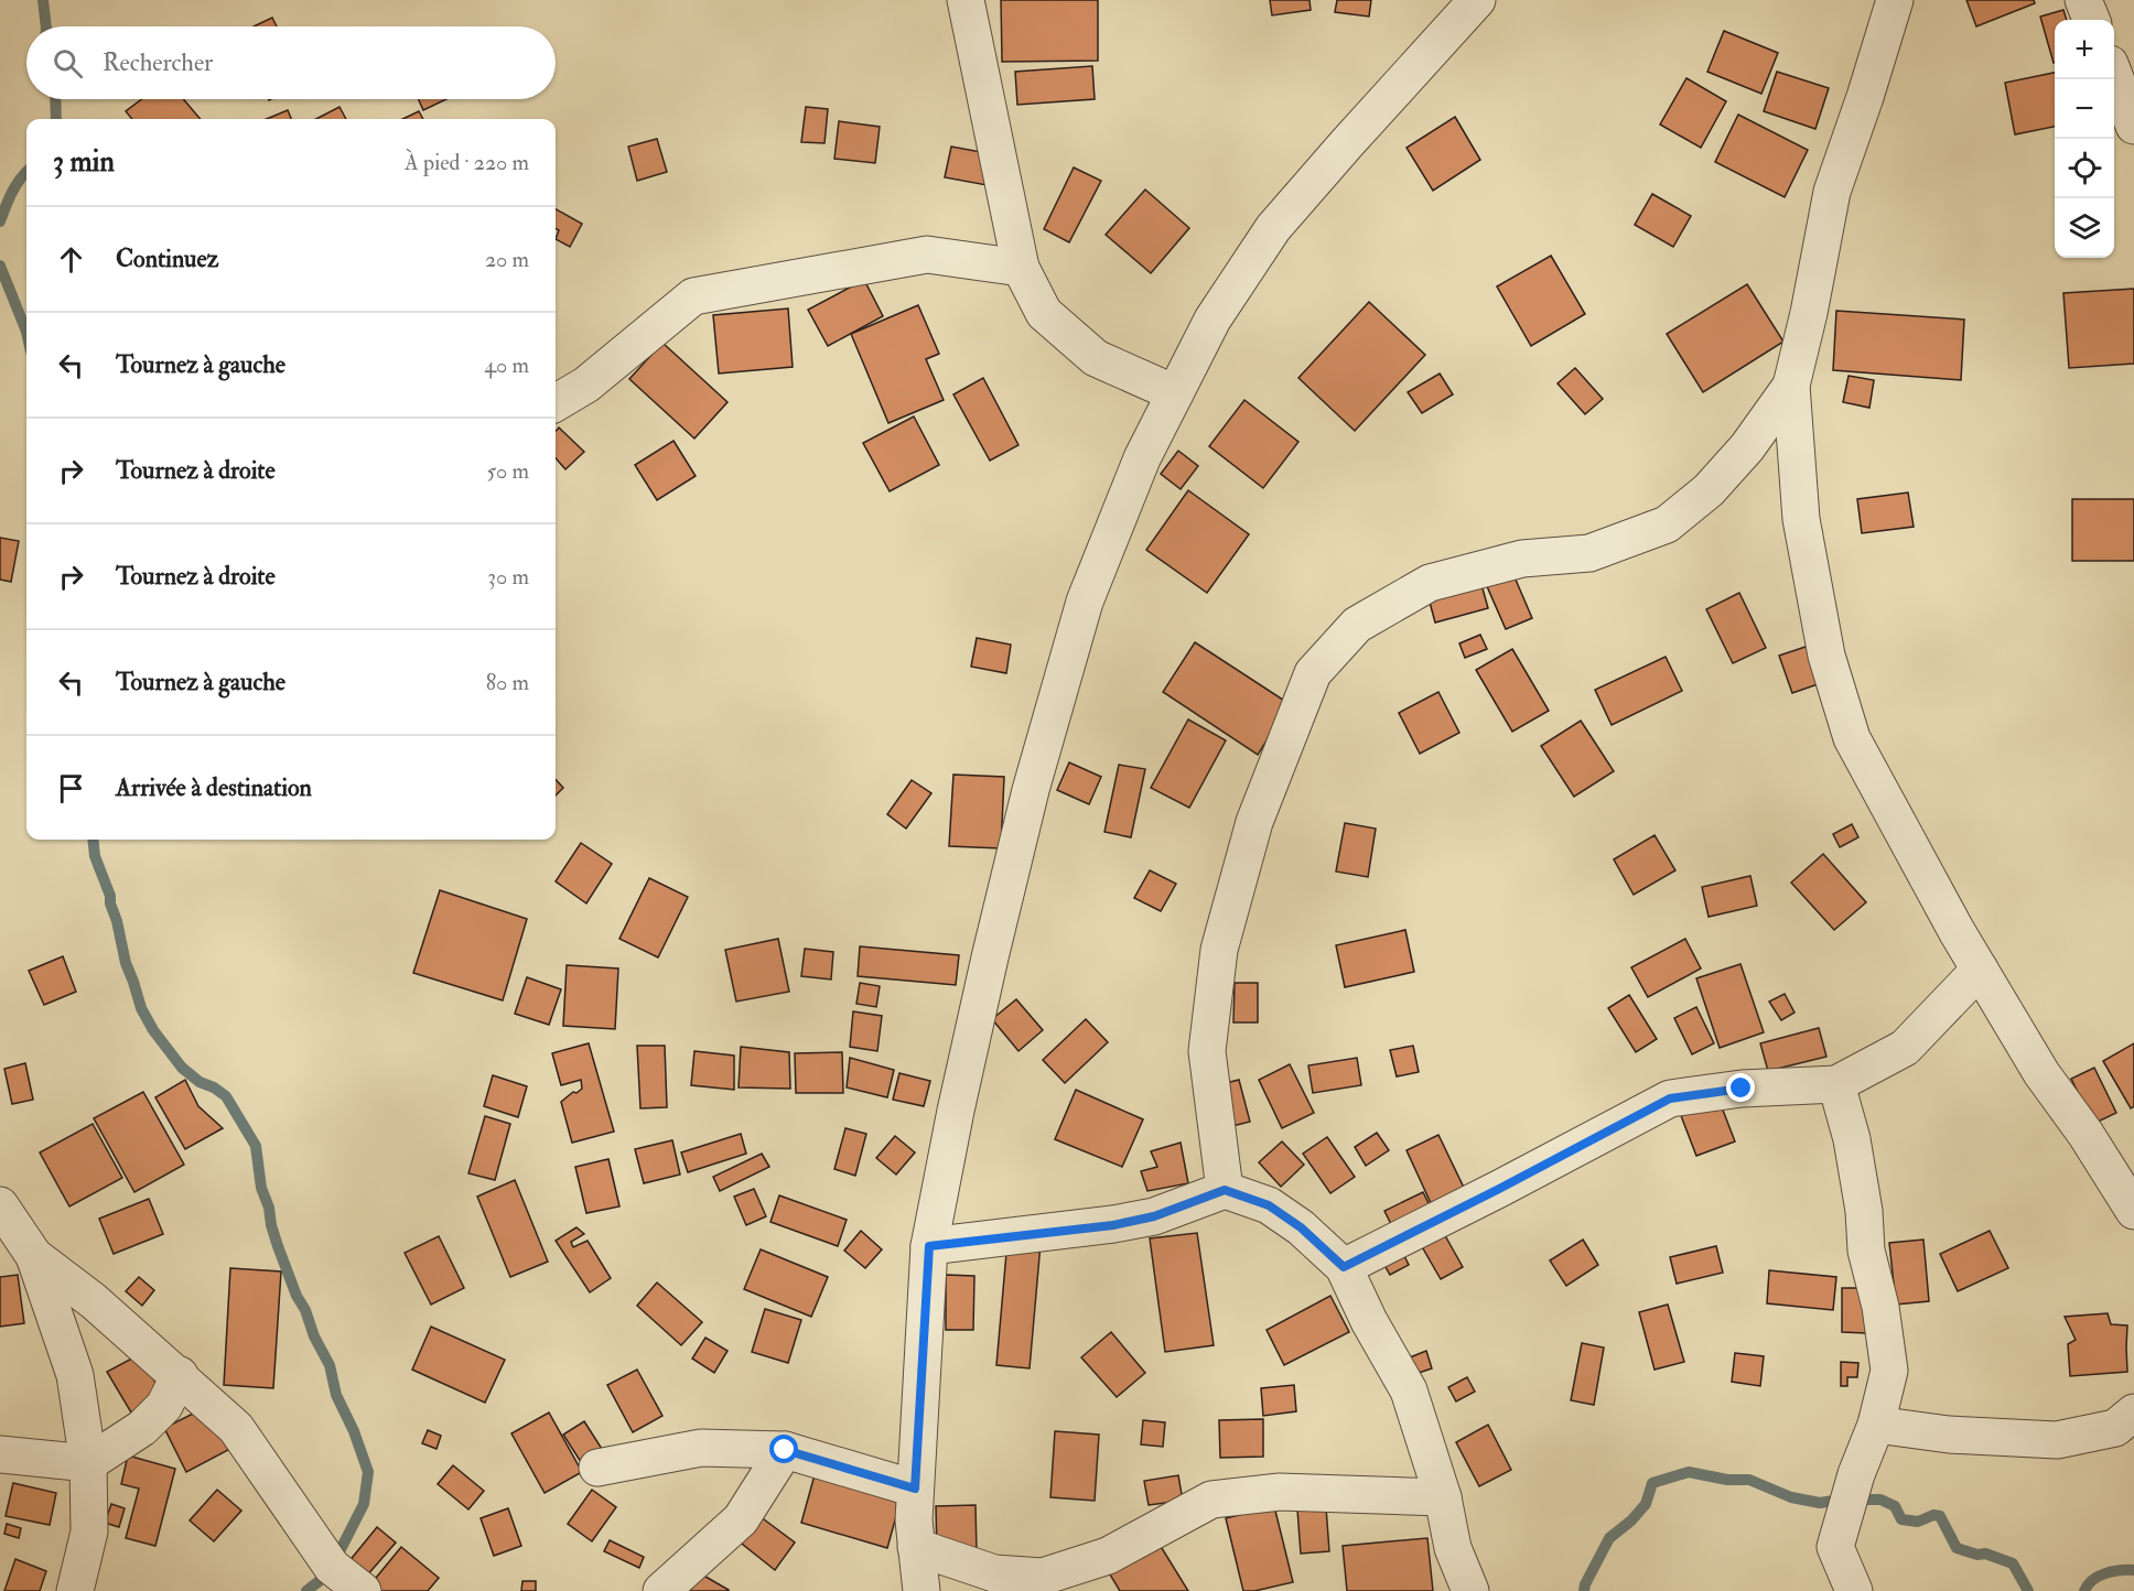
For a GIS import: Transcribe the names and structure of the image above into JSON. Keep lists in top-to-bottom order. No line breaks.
{"page":{"map_buttons":["+","−"],"search":"Rechercher","heading":["3 min","À pied · 220 m"],"list":[["Continuez","20 m"],["Tournez à gauche","40 m"],["Tournez à droite","50 m"],["Tournez à droite","30 m"],["Tournez à gauche","80 m"],"Arrivée à destination"]}}
